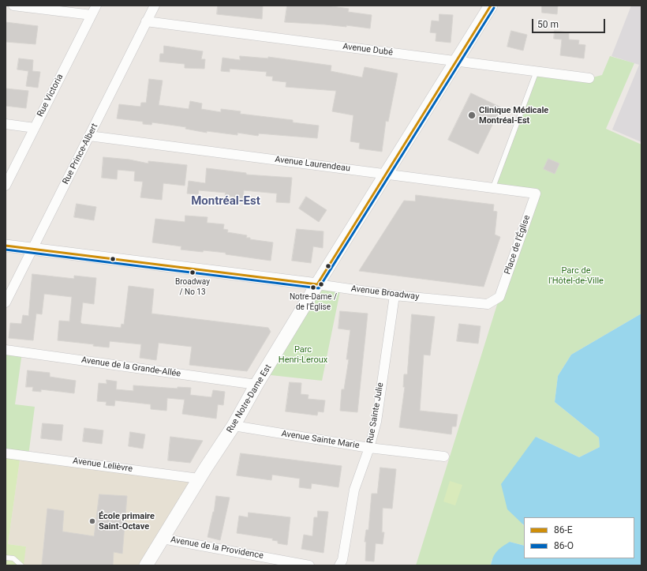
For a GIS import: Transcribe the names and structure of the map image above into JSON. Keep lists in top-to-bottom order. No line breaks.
{"streets":{"main road":["Rue Notre-Dame Est"],"street":["Avenue Dubé","Rue Victoria","Rue Prince-Albert","Avenue Laurendeau","Place de l'Église","Avenue Broadway","Avenue de la Grande-Allée","Rue Sainte Julie","Avenue Sainte Marie","Avenue Lelièvre","Avenue de la Providence"]},"crossings":[["Avenue Dubé","Rue Prince-Albert"],["Avenue Dubé","Rue Notre-Dame Est"],["Rue Prince-Albert","Avenue Laurendeau"],["Rue Prince-Albert","Avenue Broadway"],["Avenue Laurendeau","Place de l'Église"],["Avenue Laurendeau","Rue Notre-Dame Est"],["Place de l'Église","Avenue Broadway"],["Avenue Broadway","Rue Notre-Dame Est"],["Avenue Broadway","Rue Sainte Julie"],["Avenue de la Grande-Allée","Rue Notre-Dame Est"],["Rue Notre-Dame Est","Avenue Sainte Marie"],["Rue Notre-Dame Est","Avenue Lelièvre"],["Rue Notre-Dame Est","Avenue de la Providence"],["Rue Sainte Julie","Avenue Sainte Marie"]],"districts":["Montréal-Est"],"parks":["Parc de l'Hôtel-de-Ville","Parc Henri-Leroux"],"places":["Clinique Médicale Montréal-Est","Broadway / No 13","Notre-Dame / de l'Église","École primaire Saint-Octave"],"lines":["transit line 86-E","transit line 86-O"],"legend":["86-E","86-O"],"scale_bar":"50 m"}
